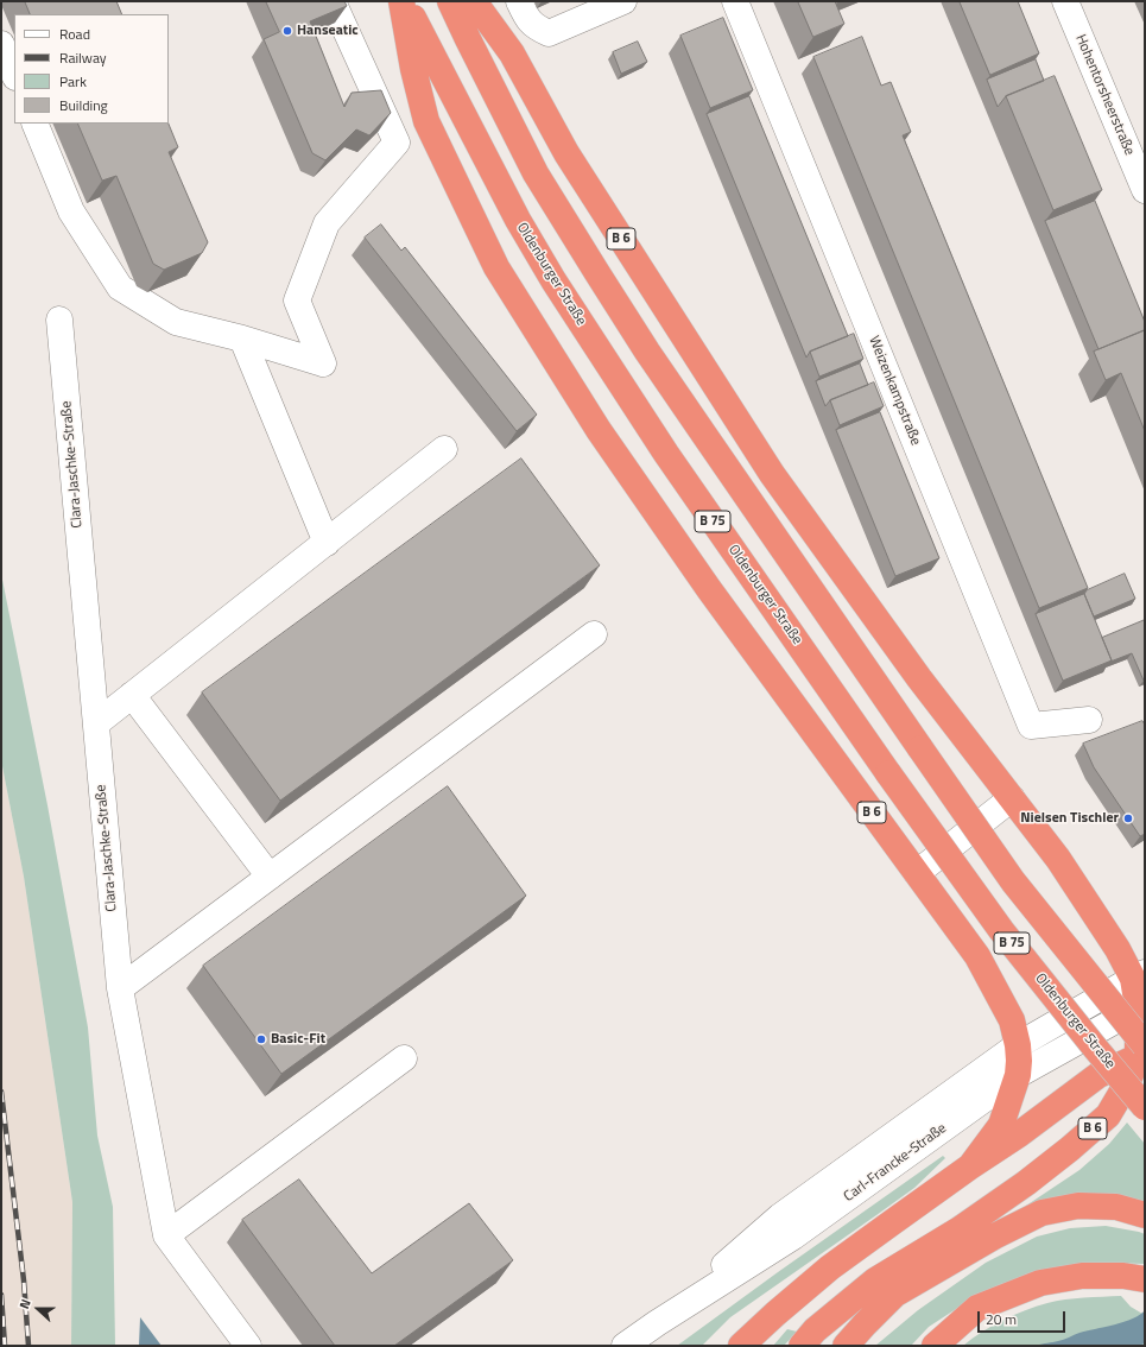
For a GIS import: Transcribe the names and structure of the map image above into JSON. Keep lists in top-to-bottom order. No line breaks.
{"streets":{"highway":["B 6","Oldenburger Straße","B 75"],"street":["Hohentorsheerstraße","Weizenkampstraße","Clara-Jaschke-Straße","Carl-Francke-Straße"]},"crossings":[["B 6","Oldenburger Straße"],["B 6","B 75"],["B 6","Carl-Francke-Straße"]],"places":["Hanseatic","Nielsen Tischler","Basic-Fit"],"legend":["Road","Railway","Park","Building"],"scale_bar":"20 m","north":"left"}
